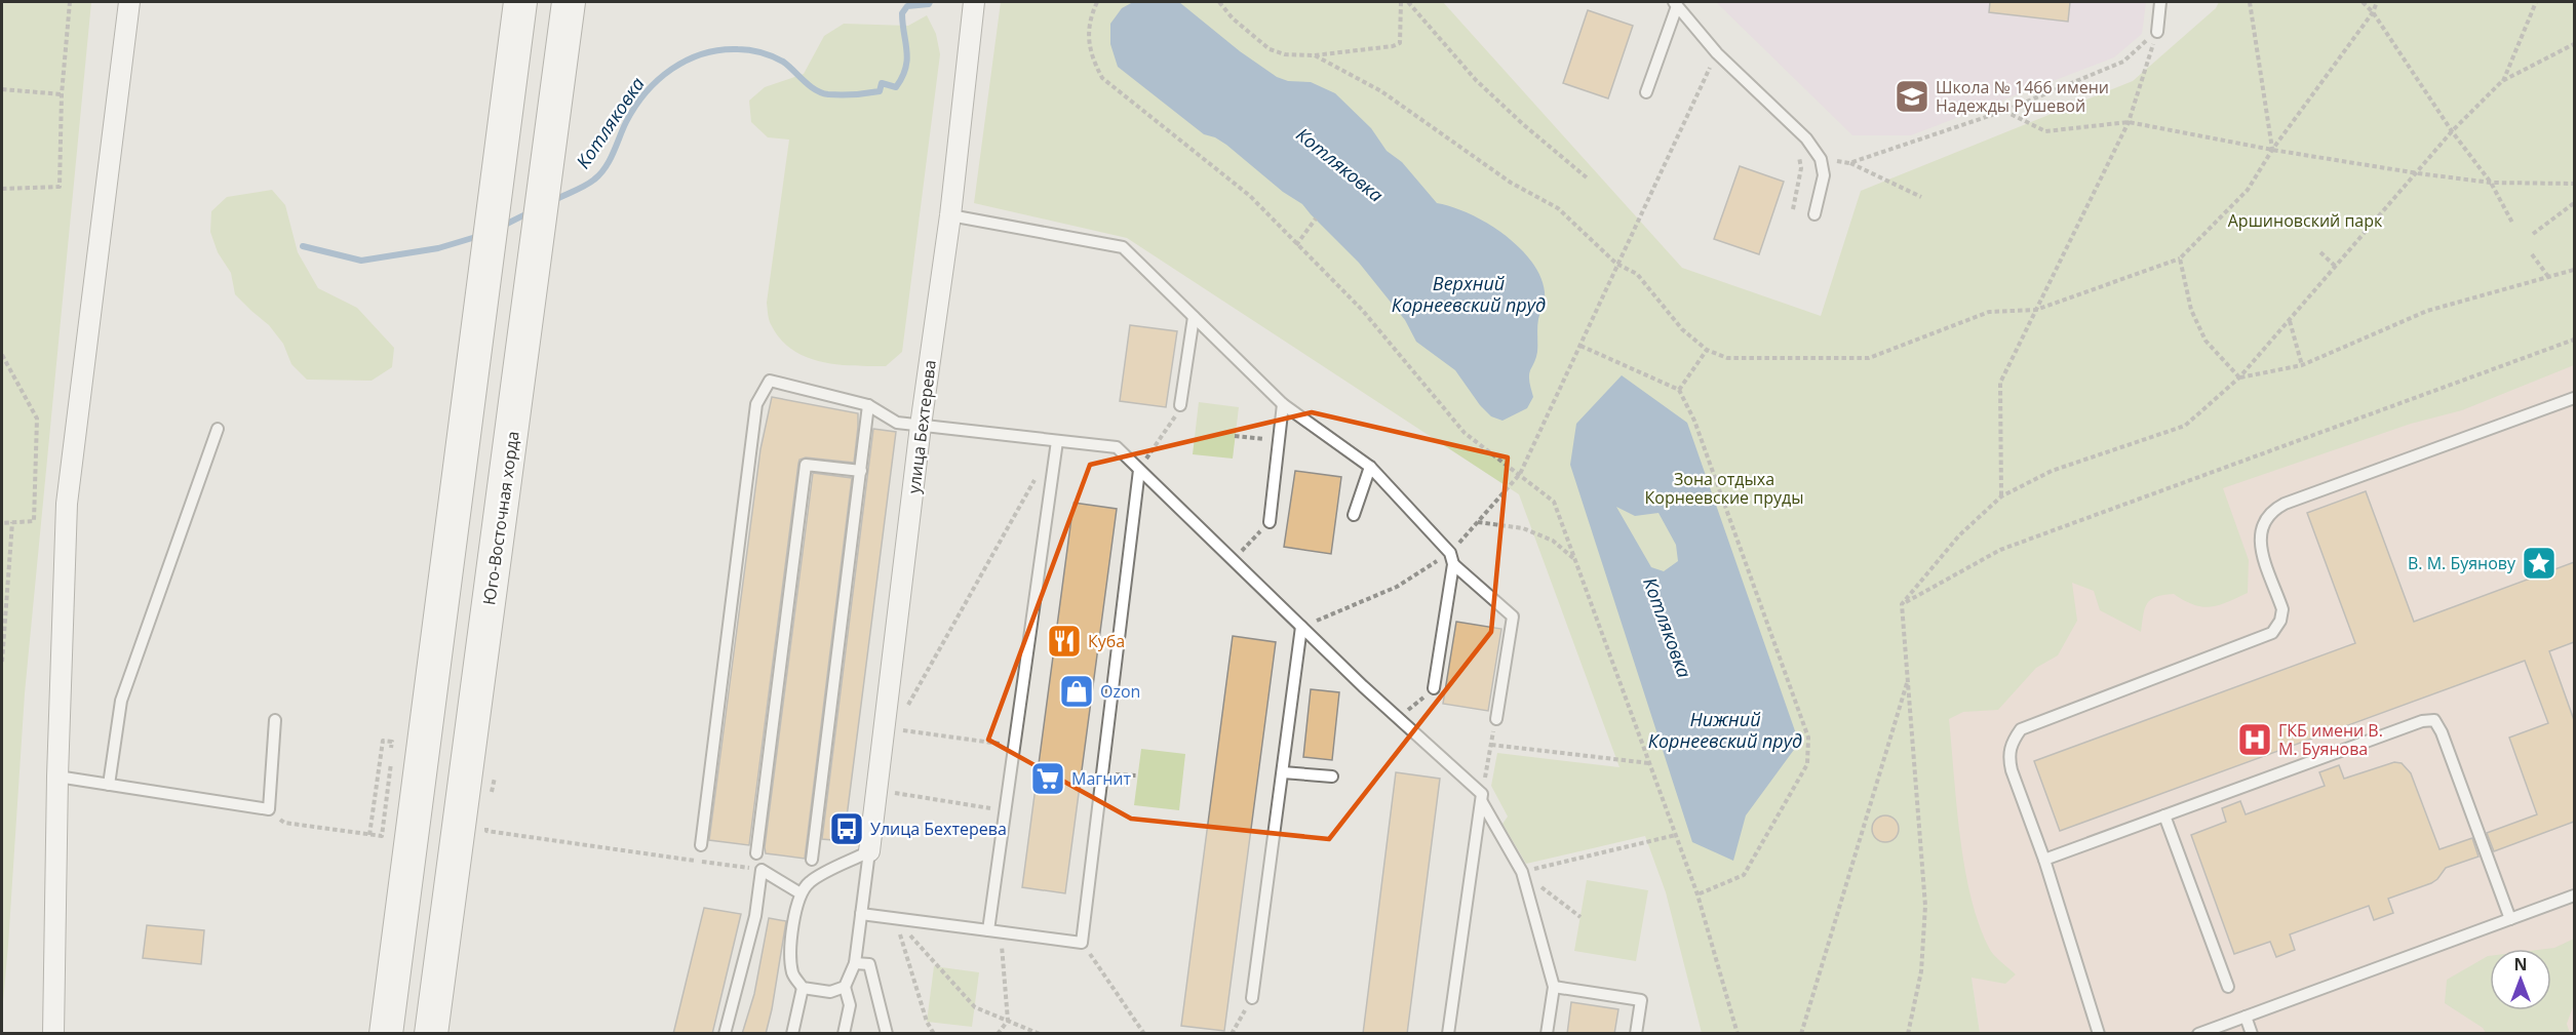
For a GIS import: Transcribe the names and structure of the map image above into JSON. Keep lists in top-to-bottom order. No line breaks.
{"streets":{"main road":["Юго-Восточная хорда"],"street":["улица Бехтерева"]},"water":["Котляковка","Верхний Корнеевский пруд","Нижний Корнеевский пруд"],"parks":["Аршиновский парк","Зона отдыха Корнеевские пруды"],"places":{"school or university":["Школа № 1466 имени Надежды Рушевой"],"place":["В. М. Буянову"],"restaurant":["Куба"],"shop":["Ozon"],"hospital":["ГКБ имени В. М. Буянова"],"supermarket":["Магнит"],"bus stop":["Улица Бехтерева"]},"north":"top"}
